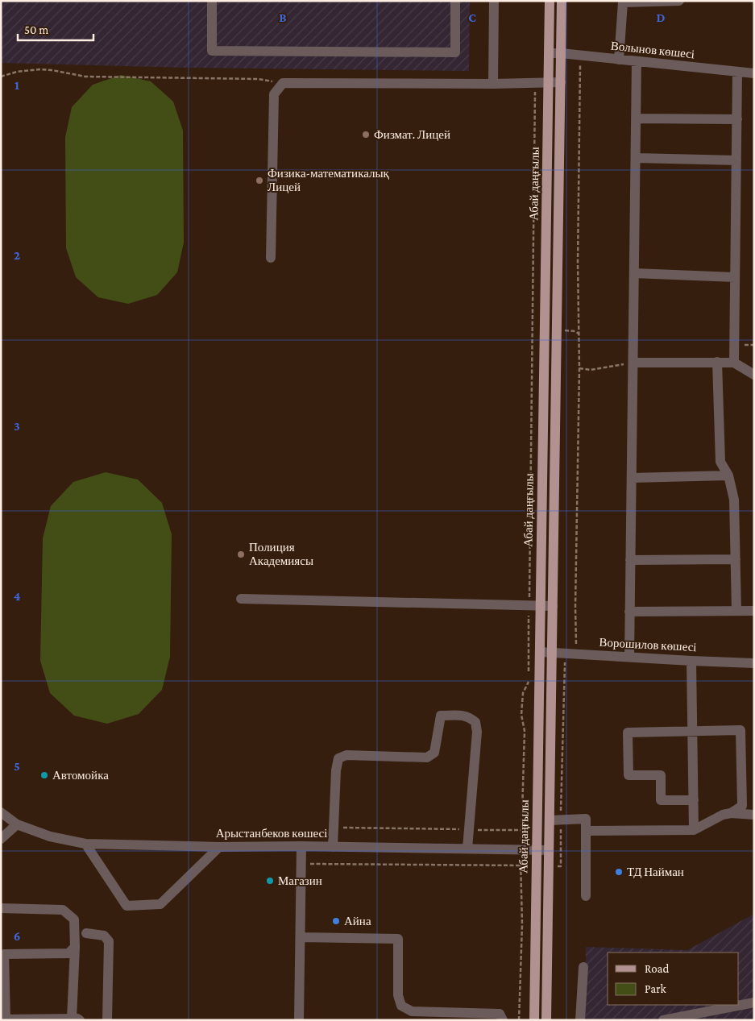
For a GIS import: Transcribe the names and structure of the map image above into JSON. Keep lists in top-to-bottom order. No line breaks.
{"streets":{"main road":["Абай даңғылы"],"street":["Волынов көшесі","Ворошилов көшесі","Арыстанбеков көшесі"]},"crossings":[["Волынов көшесі","Абай даңғылы"],["Абай даңғылы","Ворошилов көшесі"],["Абай даңғылы","Арыстанбеков көшесі"]],"places":["Физмат. Лицей","Физика-математикалық Лицей","Полиция Академиясы","Автомойка","ТД Найман","Магазин","Айна"],"legend":["Road","Park"],"scale_bar":"50 m","grid":{"columns":["B","C","D"],"rows":["1","2","3","4","5","6"]}}
